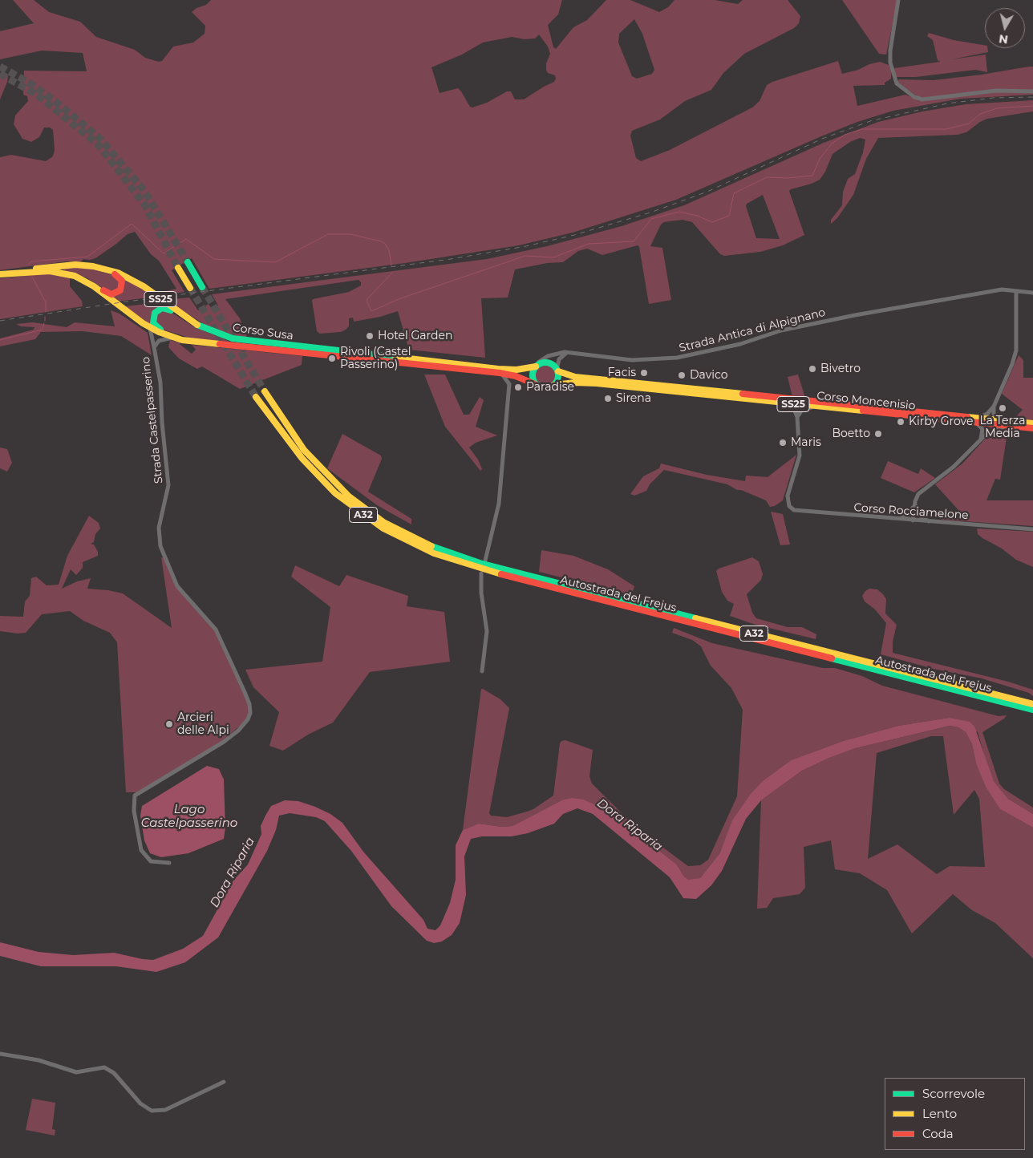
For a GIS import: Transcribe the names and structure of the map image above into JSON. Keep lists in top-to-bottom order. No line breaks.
{"streets":{"main road":["SS25","Corso Susa","Corso Moncenisio","A32","Autostrada del Frejus"],"street":["Strada Antica di Alpignano","Strada Castelpasserino","Corso Rocciamelone"]},"crossings":[["SS25","Strada Antica di Alpignano"],["SS25","Corso Susa"],["SS25","Corso Moncenisio"],["Strada Antica di Alpignano","Corso Moncenisio"],["Corso Susa","Strada Castelpasserino"]],"water":["Lago Castelpasserino","Dora Riparia"],"places":["Hotel Garden","Rivoli (Castel Passerino)","Bivetro","Facis","Davico","Paradise","Sirena","La Terza Media","Kirby Grove","Boetto","Maris","Arcieri delle Alpi"],"legend":["Scorrevole","Lento","Coda"],"north":"bottom"}
